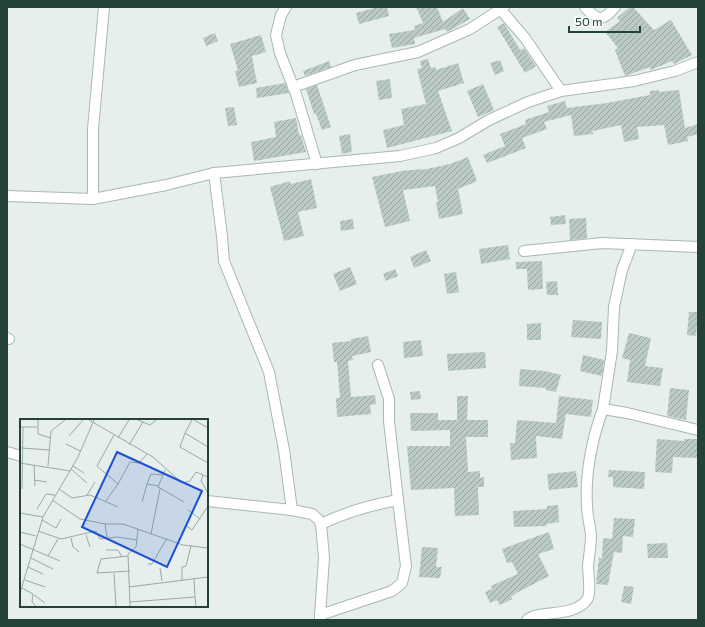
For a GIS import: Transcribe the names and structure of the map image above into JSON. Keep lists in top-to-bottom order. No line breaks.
{"scale_bar":"50 m"}
